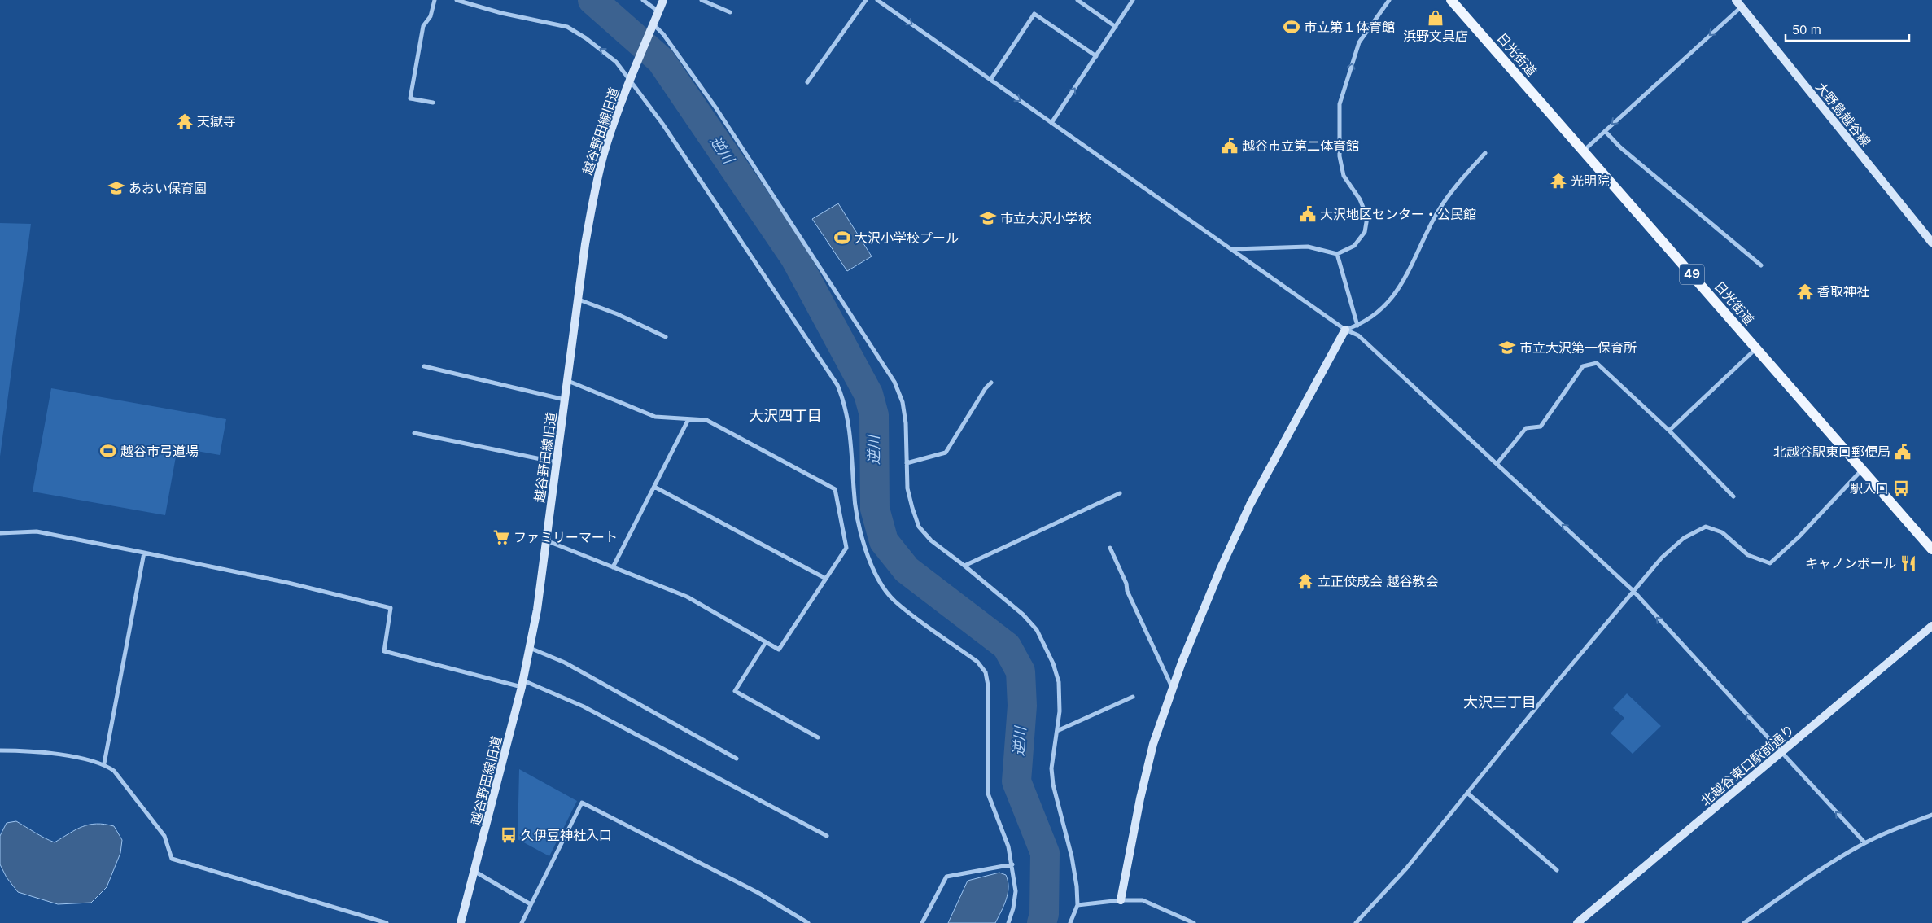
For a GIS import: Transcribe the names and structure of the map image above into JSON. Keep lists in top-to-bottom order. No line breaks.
{"streets":{"main road":["日光街道","49"],"street":["大野島越谷線","越谷野田線旧道","北越谷東口駅前通り"]},"districts":["大沢四丁目","大沢三丁目"],"water":["逆川"],"places":{"shop":["浜野文具店"],"sports":["市立第１体育館","大沢小学校プール","越谷市弓道場"],"temple":["天獄寺","光明院","香取神社","立正佼成会 越谷教会"],"public building":["越谷市立第二体育館","大沢地区センター・公民館","北越谷駅東口郵便局"],"school or university":["あおい保育園","市立大沢小学校","市立大沢第一保育所"],"bus stop":["駅入口","久伊豆神社入口"],"supermarket":["ファミリーマート"],"restaurant":["キャノンボール"]},"scale_bar":"50 m"}
